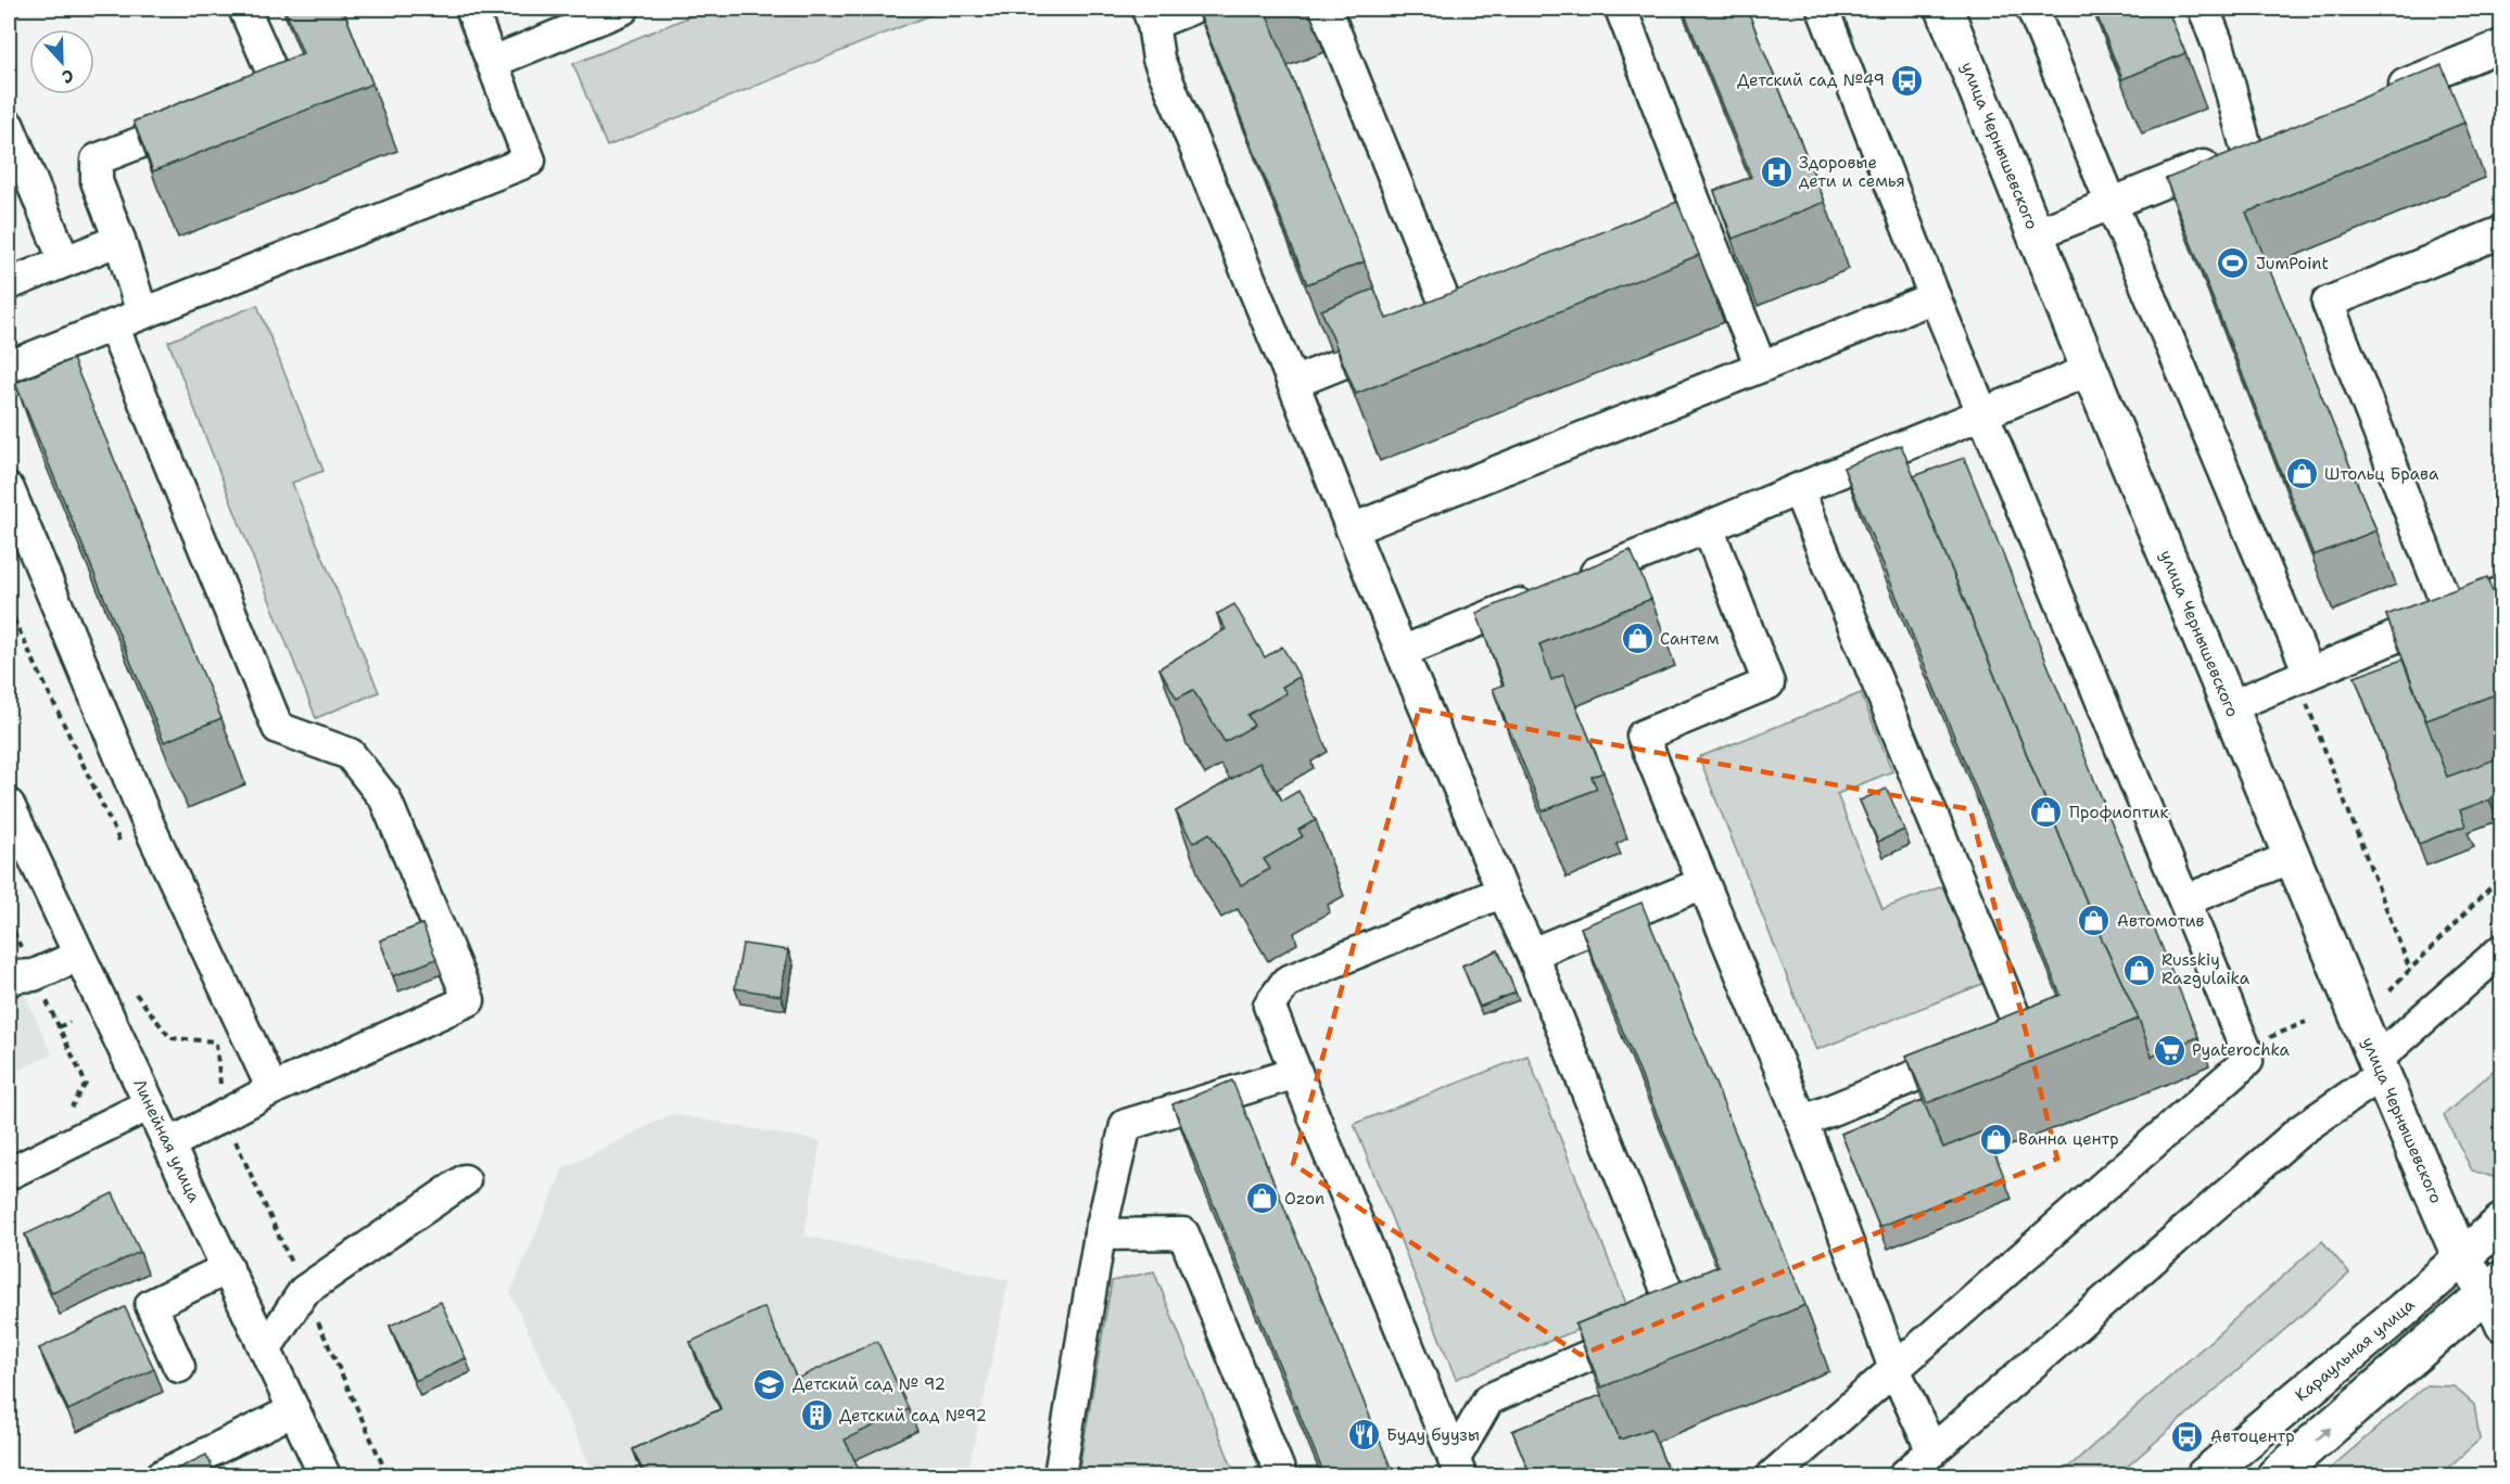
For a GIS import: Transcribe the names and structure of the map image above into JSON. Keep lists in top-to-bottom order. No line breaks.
{"streets":{"main road":["улица Чернышевского","Караульная улица"],"street":["Линейная улица"]},"crossings":[["улица Чернышевского","Караульная улица"]],"places":{"bus stop":["Детский сад №49","Автоцентр"],"hospital":["Здоровые дети и семья"],"sports":["JumPoint"],"shop":["Штольц Брава","Сантем","Профиоптик","Автомотив","Russkiy Razgulaika","Ванна центр","Ozon"],"supermarket":["Pyaterochka"],"school or university":["Детский сад № 92"],"building":["Детский сад №92"],"restaurant":["Буду буузы"]},"north":"bottom"}
